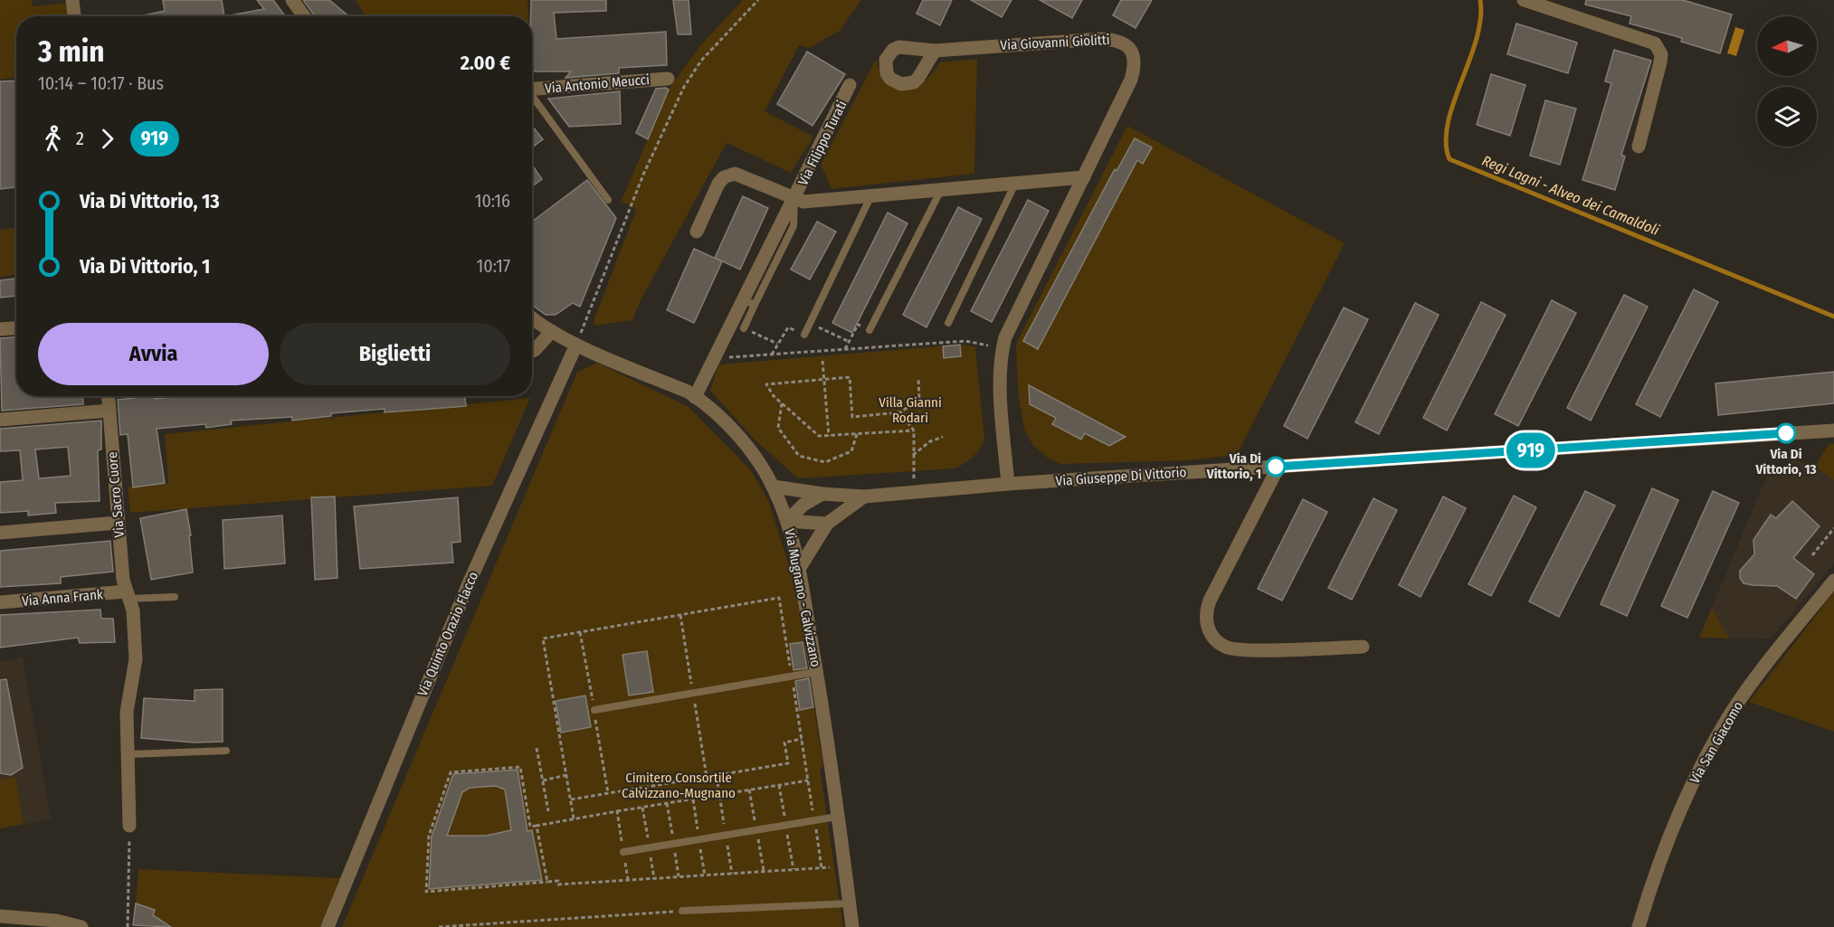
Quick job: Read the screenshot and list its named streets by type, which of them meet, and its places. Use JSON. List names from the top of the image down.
{
  "streets": {
    "street": [
      "Via Giovanni Giolitti",
      "Via Antonio Meucci",
      "Via Filippo Turati",
      "Via Giuseppe Di Vittorio",
      "Via Sacro Cuore",
      "Via Anna Frank",
      "Via Mugnano - Calvizzano",
      "Via Quinto Orazio Flacco",
      "Via San Giacomo"
    ]
  },
  "crossings": [
    ["Via Giovanni Giolitti", "Via Giuseppe Di Vittorio"],
    ["Via Filippo Turati", "Via Mugnano - Calvizzano"],
    ["Via Giuseppe Di Vittorio", "Via Mugnano - Calvizzano"],
    ["Via Sacro Cuore", "Via Anna Frank"],
    ["Via Mugnano - Calvizzano", "Via Quinto Orazio Flacco"]
  ],
  "water": ["Regi Lagni - Alveo dei Camaldoli"],
  "parks": ["Villa Gianni Rodari", "Cimitero Consortile Calvizzano-Mugnano"],
  "places": ["Via Di Vittorio, 13", "Via Di Vittorio, 1"],
  "lines": ["bus line 919"],
  "north": "left",
  "page": {
    "on_map": "919",
    "heading": ["3 min", "10:14 – 10:17 · Bus", "2.00 €"],
    "legs": ["2", "919"],
    "list": [
      {
        "name": "Via Di Vittorio, 13",
        "value": "10:16"
      },
      {
        "name": "Via Di Vittorio, 1",
        "value": "10:17"
      }
    ],
    "buttons": ["Avvia", "Biglietti"]
  }
}
